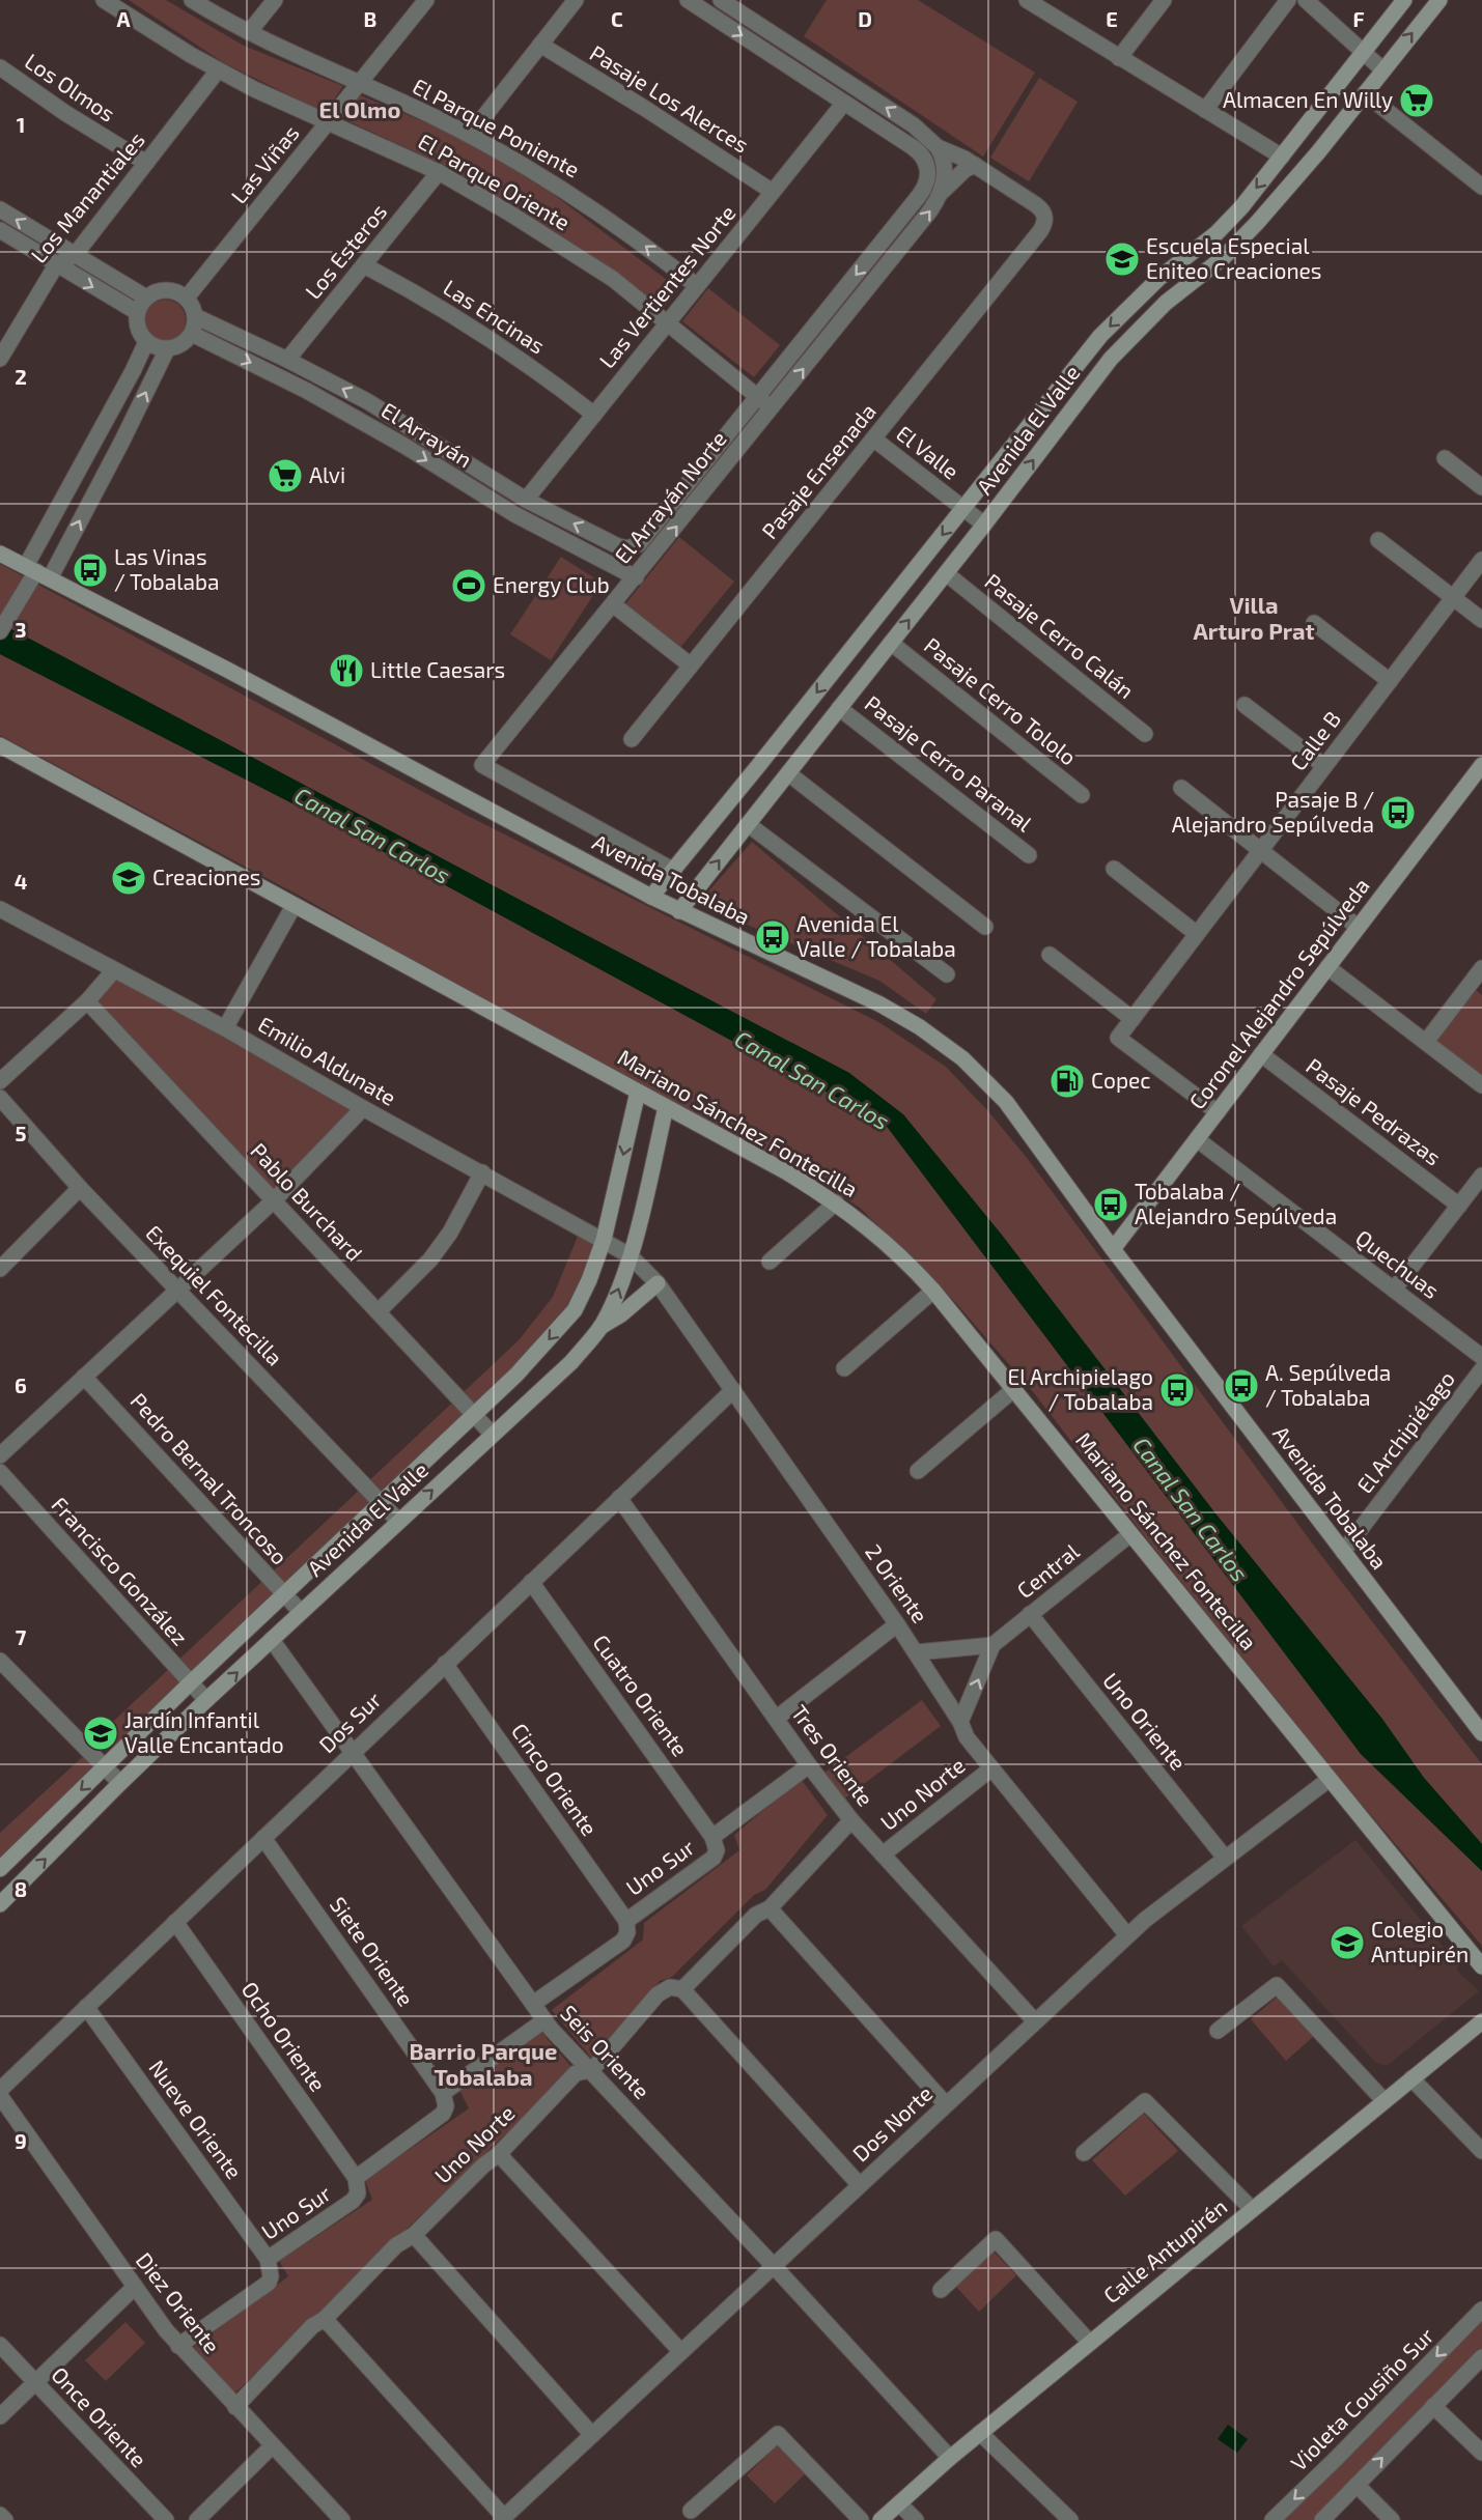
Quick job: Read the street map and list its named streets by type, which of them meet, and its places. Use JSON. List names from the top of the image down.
{
  "streets": {
    "street": [
      "Los Olmos",
      "Pasaje Los Alerces",
      "El Parque Poniente",
      "Las Viñas",
      "El Parque Oriente",
      "Los Manantiales",
      "Los Esteros",
      "Las Vertientes Norte",
      "Las Encinas",
      "Avenida El Valle",
      "El Arrayán",
      "El Valle",
      "Pasaje Ensenada",
      "El Arrayán Norte",
      "Pasaje Cerro Calán",
      "Pasaje Cerro Tololo",
      "Calle B",
      "Pasaje Cerro Paranal",
      "Avenida Tobalaba",
      "Coronel Alejandro Sepúlveda",
      "Emilio Aldunate",
      "Pasaje Pedrazas",
      "Mariano Sánchez Fontecilla",
      "Pablo Burchard",
      "Quechuas",
      "Exequiel Fontecilla",
      "El Archipiélago",
      "Pedro Bernal Troncoso",
      "Francisco González",
      "Central",
      "2 Oriente",
      "Cuatro Oriente",
      "Uno Oriente",
      "Dos Sur",
      "Tres Oriente",
      "Cinco Oriente",
      "Uno Norte",
      "Uno Sur",
      "Siete Oriente",
      "Ocho Oriente",
      "Seis Oriente",
      "Nueve Oriente",
      "Dos Norte",
      "Calle Antupirén",
      "Diez Oriente",
      "Violeta Cousiño Sur",
      "Once Oriente"
    ]
  },
  "crossings": [
    ["Los Olmos", "Los Manantiales"],
    ["Pasaje Los Alerces", "Las Vertientes Norte"],
    ["El Parque Poniente", "Las Viñas"],
    ["El Parque Poniente", "Las Vertientes Norte"],
    ["Las Viñas", "El Parque Oriente"],
    ["Las Viñas", "El Arrayán"],
    ["El Parque Oriente", "Los Manantiales"],
    ["El Parque Oriente", "Los Esteros"],
    ["El Parque Oriente", "Las Vertientes Norte"],
    ["El Parque Oriente", "El Arrayán Norte"],
    ["Los Esteros", "Las Encinas"],
    ["Los Esteros", "El Arrayán"],
    ["Las Vertientes Norte", "Las Encinas"],
    ["Las Vertientes Norte", "El Arrayán"],
    ["Avenida El Valle", "El Valle"],
    ["Avenida El Valle", "Pasaje Cerro Calán"],
    ["Avenida El Valle", "Pasaje Cerro Tololo"],
    ["Avenida El Valle", "Pasaje Cerro Paranal"],
    ["Avenida El Valle", "Avenida Tobalaba"],
    ["Avenida El Valle", "Emilio Aldunate"],
    ["Avenida El Valle", "Mariano Sánchez Fontecilla"],
    ["Avenida El Valle", "Pablo Burchard"],
    ["Avenida El Valle", "Exequiel Fontecilla"],
    ["Avenida El Valle", "Pedro Bernal Troncoso"],
    ["Avenida El Valle", "Francisco González"],
    ["Avenida El Valle", "2 Oriente"],
    ["Avenida El Valle", "Seis Oriente"],
    ["El Arrayán", "El Arrayán Norte"],
    ["El Valle", "Pasaje Ensenada"],
    ["Pasaje Ensenada", "El Arrayán Norte"],
    ["El Arrayán Norte", "Avenida Tobalaba"],
    ["Calle B", "Coronel Alejandro Sepúlveda"],
    ["Avenida Tobalaba", "Coronel Alejandro Sepúlveda"],
    ["Avenida Tobalaba", "El Archipiélago"],
    ["Coronel Alejandro Sepúlveda", "Pasaje Pedrazas"],
    ["Coronel Alejandro Sepúlveda", "Quechuas"],
    ["Emilio Aldunate", "2 Oriente"],
    ["Mariano Sánchez Fontecilla", "Central"],
    ["Mariano Sánchez Fontecilla", "Dos Norte"],
    ["Central", "2 Oriente"],
    ["Central", "Uno Oriente"],
    ["2 Oriente", "Dos Sur"],
    ["2 Oriente", "Uno Norte"],
    ["2 Oriente", "Dos Norte"],
    ["Cuatro Oriente", "Dos Sur"],
    ["Cuatro Oriente", "Uno Sur"],
    ["Uno Oriente", "Dos Norte"],
    ["Dos Sur", "Tres Oriente"],
    ["Dos Sur", "Cinco Oriente"],
    ["Dos Sur", "Siete Oriente"],
    ["Dos Sur", "Ocho Oriente"],
    ["Dos Sur", "Seis Oriente"],
    ["Dos Sur", "Nueve Oriente"],
    ["Tres Oriente", "Uno Norte"],
    ["Tres Oriente", "Uno Sur"],
    ["Tres Oriente", "Dos Norte"],
    ["Cinco Oriente", "Uno Sur"],
    ["Uno Norte", "Seis Oriente"],
    ["Uno Norte", "Diez Oriente"],
    ["Uno Sur", "Siete Oriente"],
    ["Uno Sur", "Ocho Oriente"],
    ["Uno Sur", "Seis Oriente"],
    ["Uno Sur", "Nueve Oriente"],
    ["Uno Sur", "Diez Oriente"],
    ["Seis Oriente", "Dos Norte"],
    ["Seis Oriente", "Calle Antupirén"]
  ],
  "one_way": ["El Parque Poniente"],
  "districts": ["El Olmo", "Villa Arturo Prat", "Barrio Parque Tobalaba"],
  "water": ["Canal San Carlos"],
  "places": {
    "supermarket": ["Almacen En Willy", "Alvi"],
    "school or university": [
      "Escuela Especial Eniteo Creaciones",
      "Creaciones",
      "Jardín Infantil Valle Encantado",
      "Colegio Antupirén"
    ],
    "bus stop": [
      "Las Vinas / Tobalaba",
      "Pasaje B / Alejandro Sepúlveda",
      "Avenida El Valle / Tobalaba",
      "Tobalaba / Alejandro Sepúlveda",
      "A. Sepúlveda / Tobalaba",
      "El Archipielago / Tobalaba"
    ],
    "sports": ["Energy Club"],
    "restaurant": ["Little Caesars"],
    "fuel station": ["Copec"]
  },
  "grid": {
    "columns": [
      "A",
      "B",
      "C",
      "D",
      "E",
      "F"
    ],
    "rows": [
      "1",
      "2",
      "3",
      "4",
      "5",
      "6",
      "7",
      "8",
      "9"
    ]
  }
}
